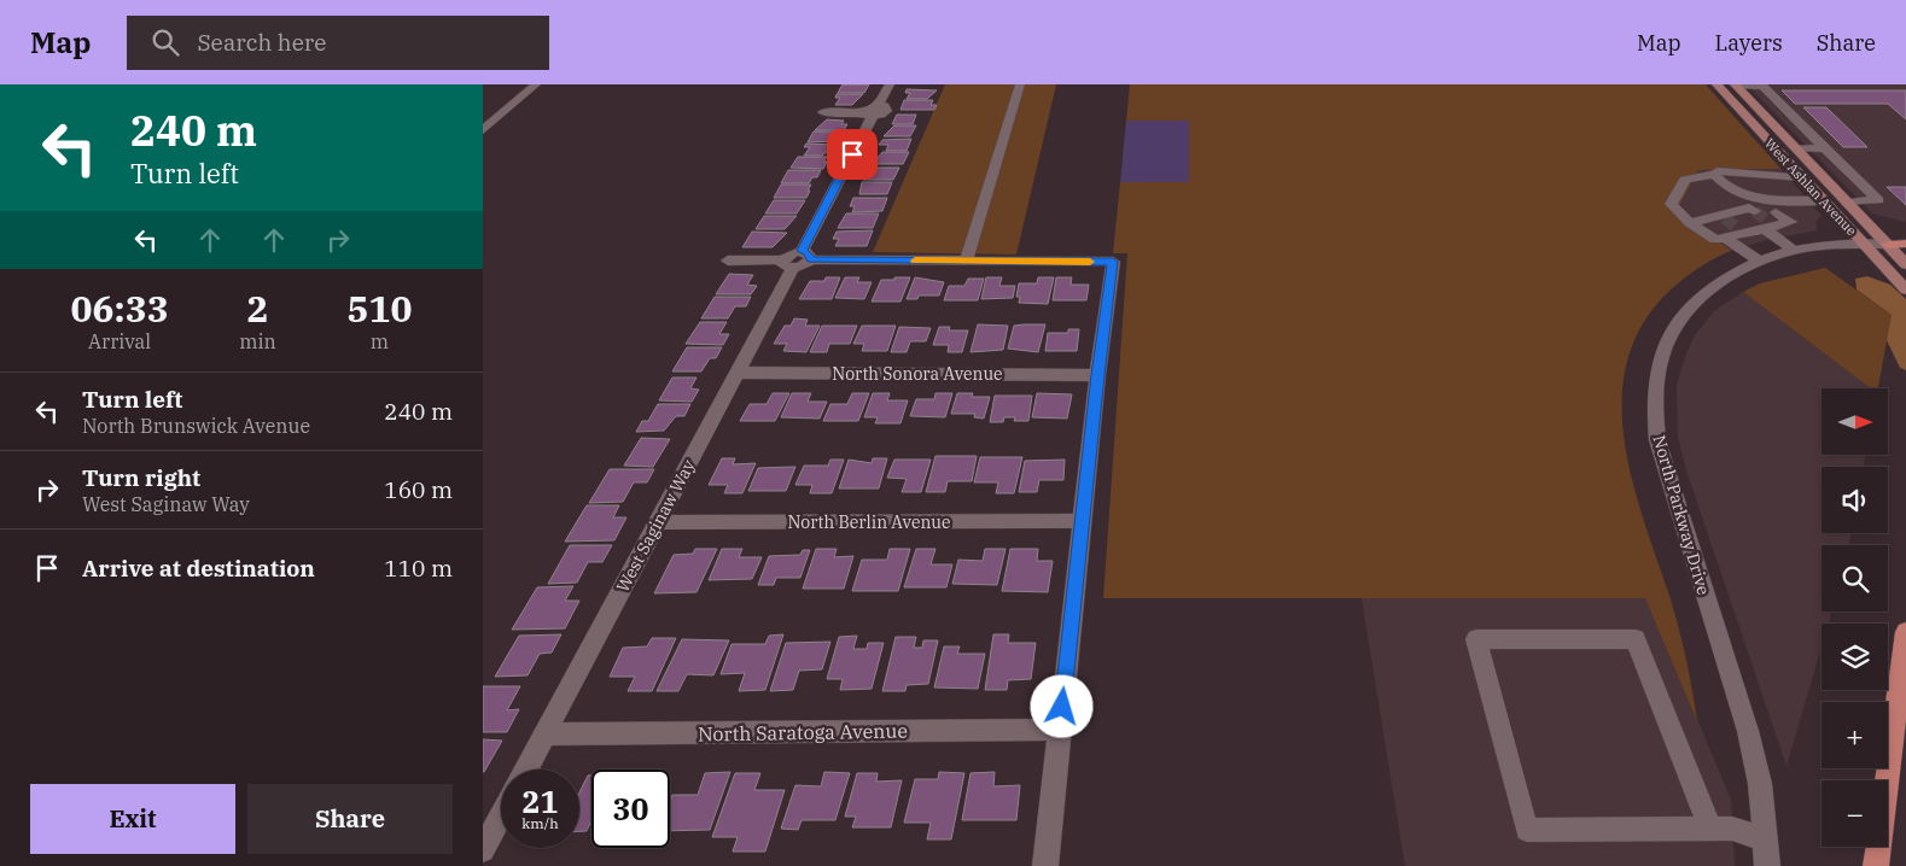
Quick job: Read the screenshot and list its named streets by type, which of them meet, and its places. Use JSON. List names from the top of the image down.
{
  "streets": {
    "main road": ["West Ashlan Avenue"],
    "street": [
      "North Sonora Avenue",
      "North Parkway Drive",
      "North Berlin Avenue",
      "West Saginaw Way",
      "North Saratoga Avenue"
    ]
  },
  "crossings": [
    ["West Ashlan Avenue", "North Parkway Drive"],
    ["North Sonora Avenue", "West Saginaw Way"],
    ["North Berlin Avenue", "West Saginaw Way"],
    ["West Saginaw Way", "North Saratoga Avenue"]
  ],
  "north": "right",
  "page": {
    "header": "Map",
    "search": "Search here",
    "nav": ["Map", "Layers", "Share"],
    "turn": ["240 m", "Turn left"],
    "eta": [
      "06:33",
      "Arrival",
      "2",
      "min",
      "510",
      "m"
    ],
    "list": [
      {
        "name": "Turn left",
        "note": "North Brunswick Avenue",
        "value": "240 m"
      },
      {
        "name": "Turn right",
        "note": "West Saginaw Way",
        "value": "160 m"
      },
      {
        "name": "Arrive at destination",
        "value": "110 m"
      }
    ],
    "map_buttons": ["+", "−"],
    "speed": "21 km/h",
    "limit": "30",
    "buttons": ["Exit", "Share"]
  }
}
